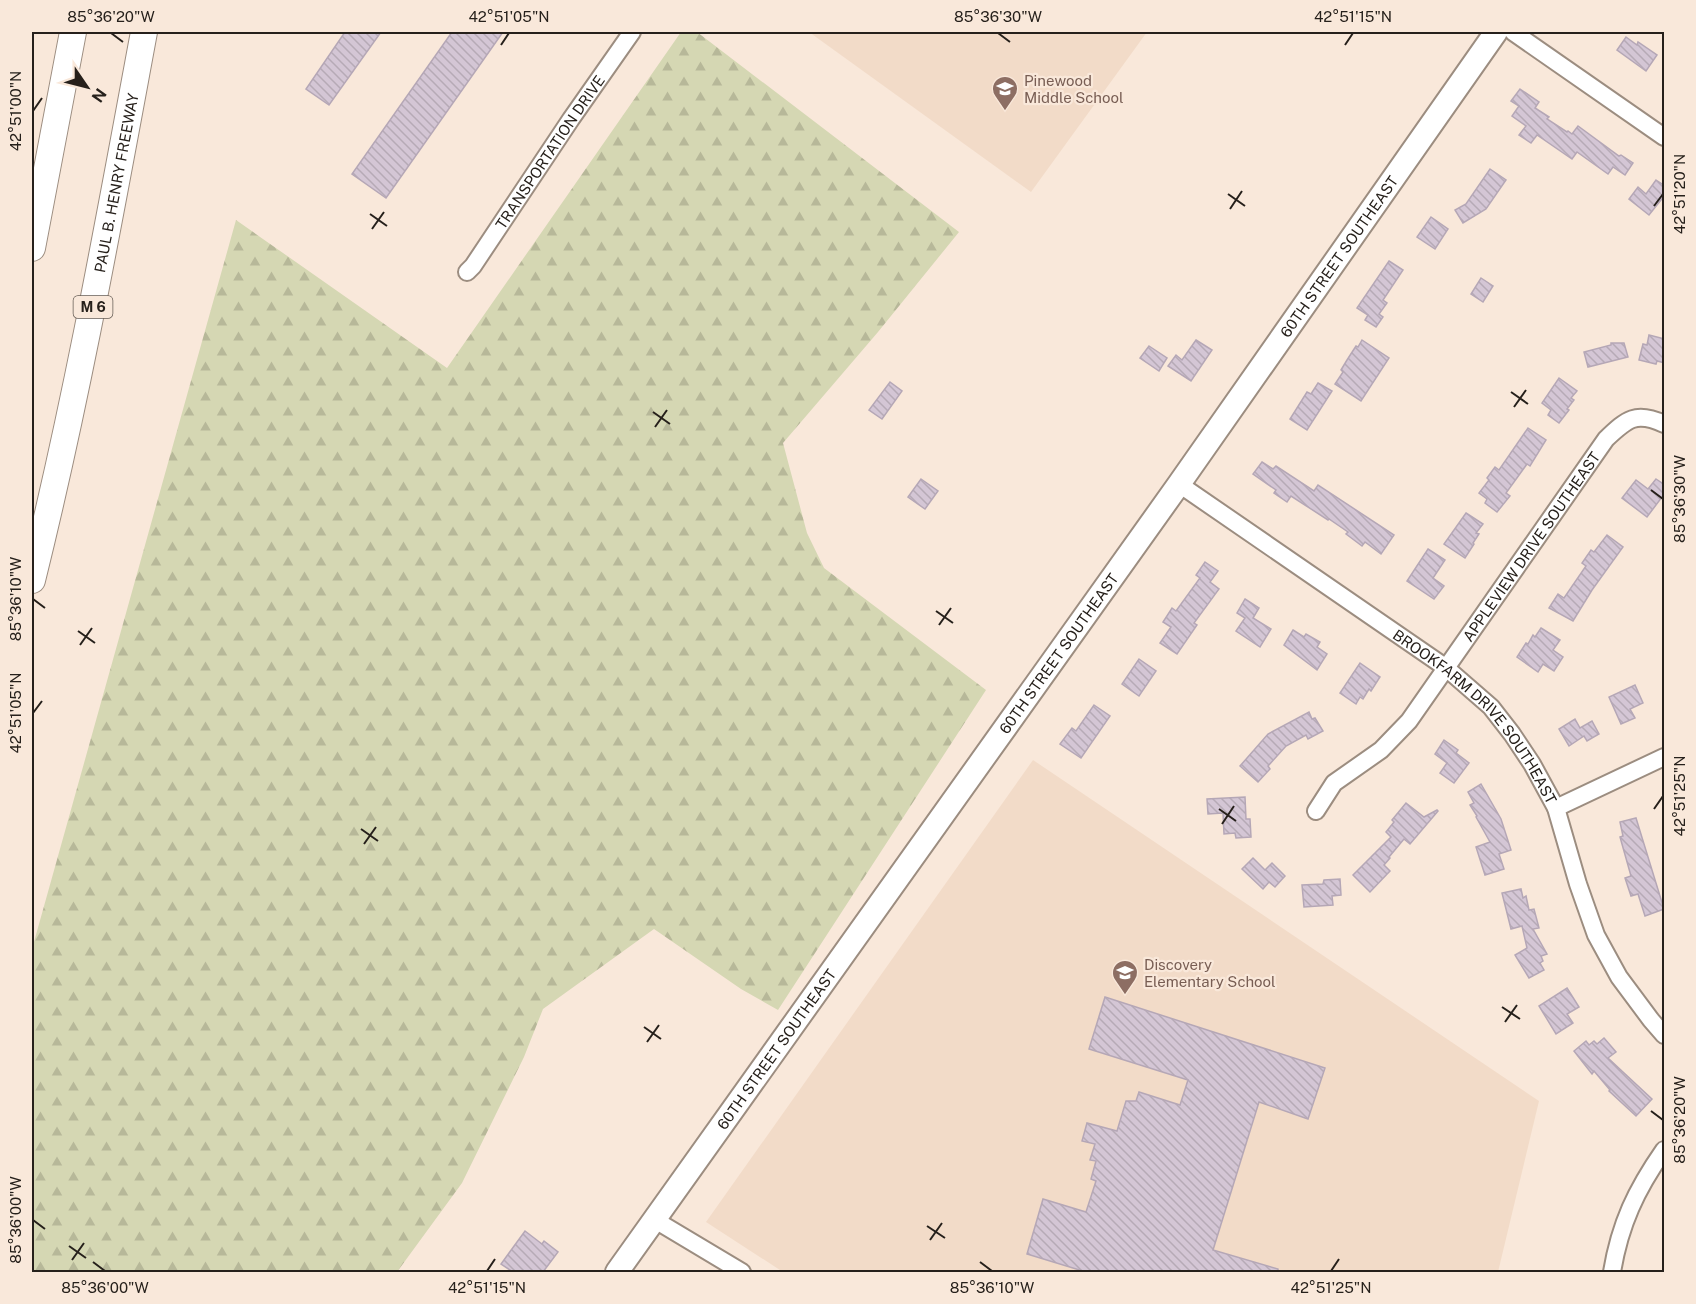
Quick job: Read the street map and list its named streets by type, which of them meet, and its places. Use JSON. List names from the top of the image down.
{
  "streets": {
    "highway": ["PAUL B. HENRY FREEWAY", "M 6"],
    "main road": ["60TH STREET SOUTHEAST"],
    "street": ["TRANSPORTATION DRIVE", "APPLEVIEW DRIVE SOUTHEAST", "BROOKFARM DRIVE SOUTHEAST"]
  },
  "crossings": [
    ["60TH STREET SOUTHEAST", "BROOKFARM DRIVE SOUTHEAST"],
    ["APPLEVIEW DRIVE SOUTHEAST", "BROOKFARM DRIVE SOUTHEAST"]
  ],
  "places": {
    "school or university": ["Pinewood Middle School", "Discovery Elementary School"]
  },
  "north": "bottom right",
  "coordinates": [
    "85°36'20\"W",
    "42°51'05\"N",
    "85°36'30\"W",
    "42°51'15\"N",
    "42°51'00\"N",
    "42°51'20\"N",
    "85°36'10\"W",
    "42°51'25\"N",
    "85°36'00\"W"
  ]
}
